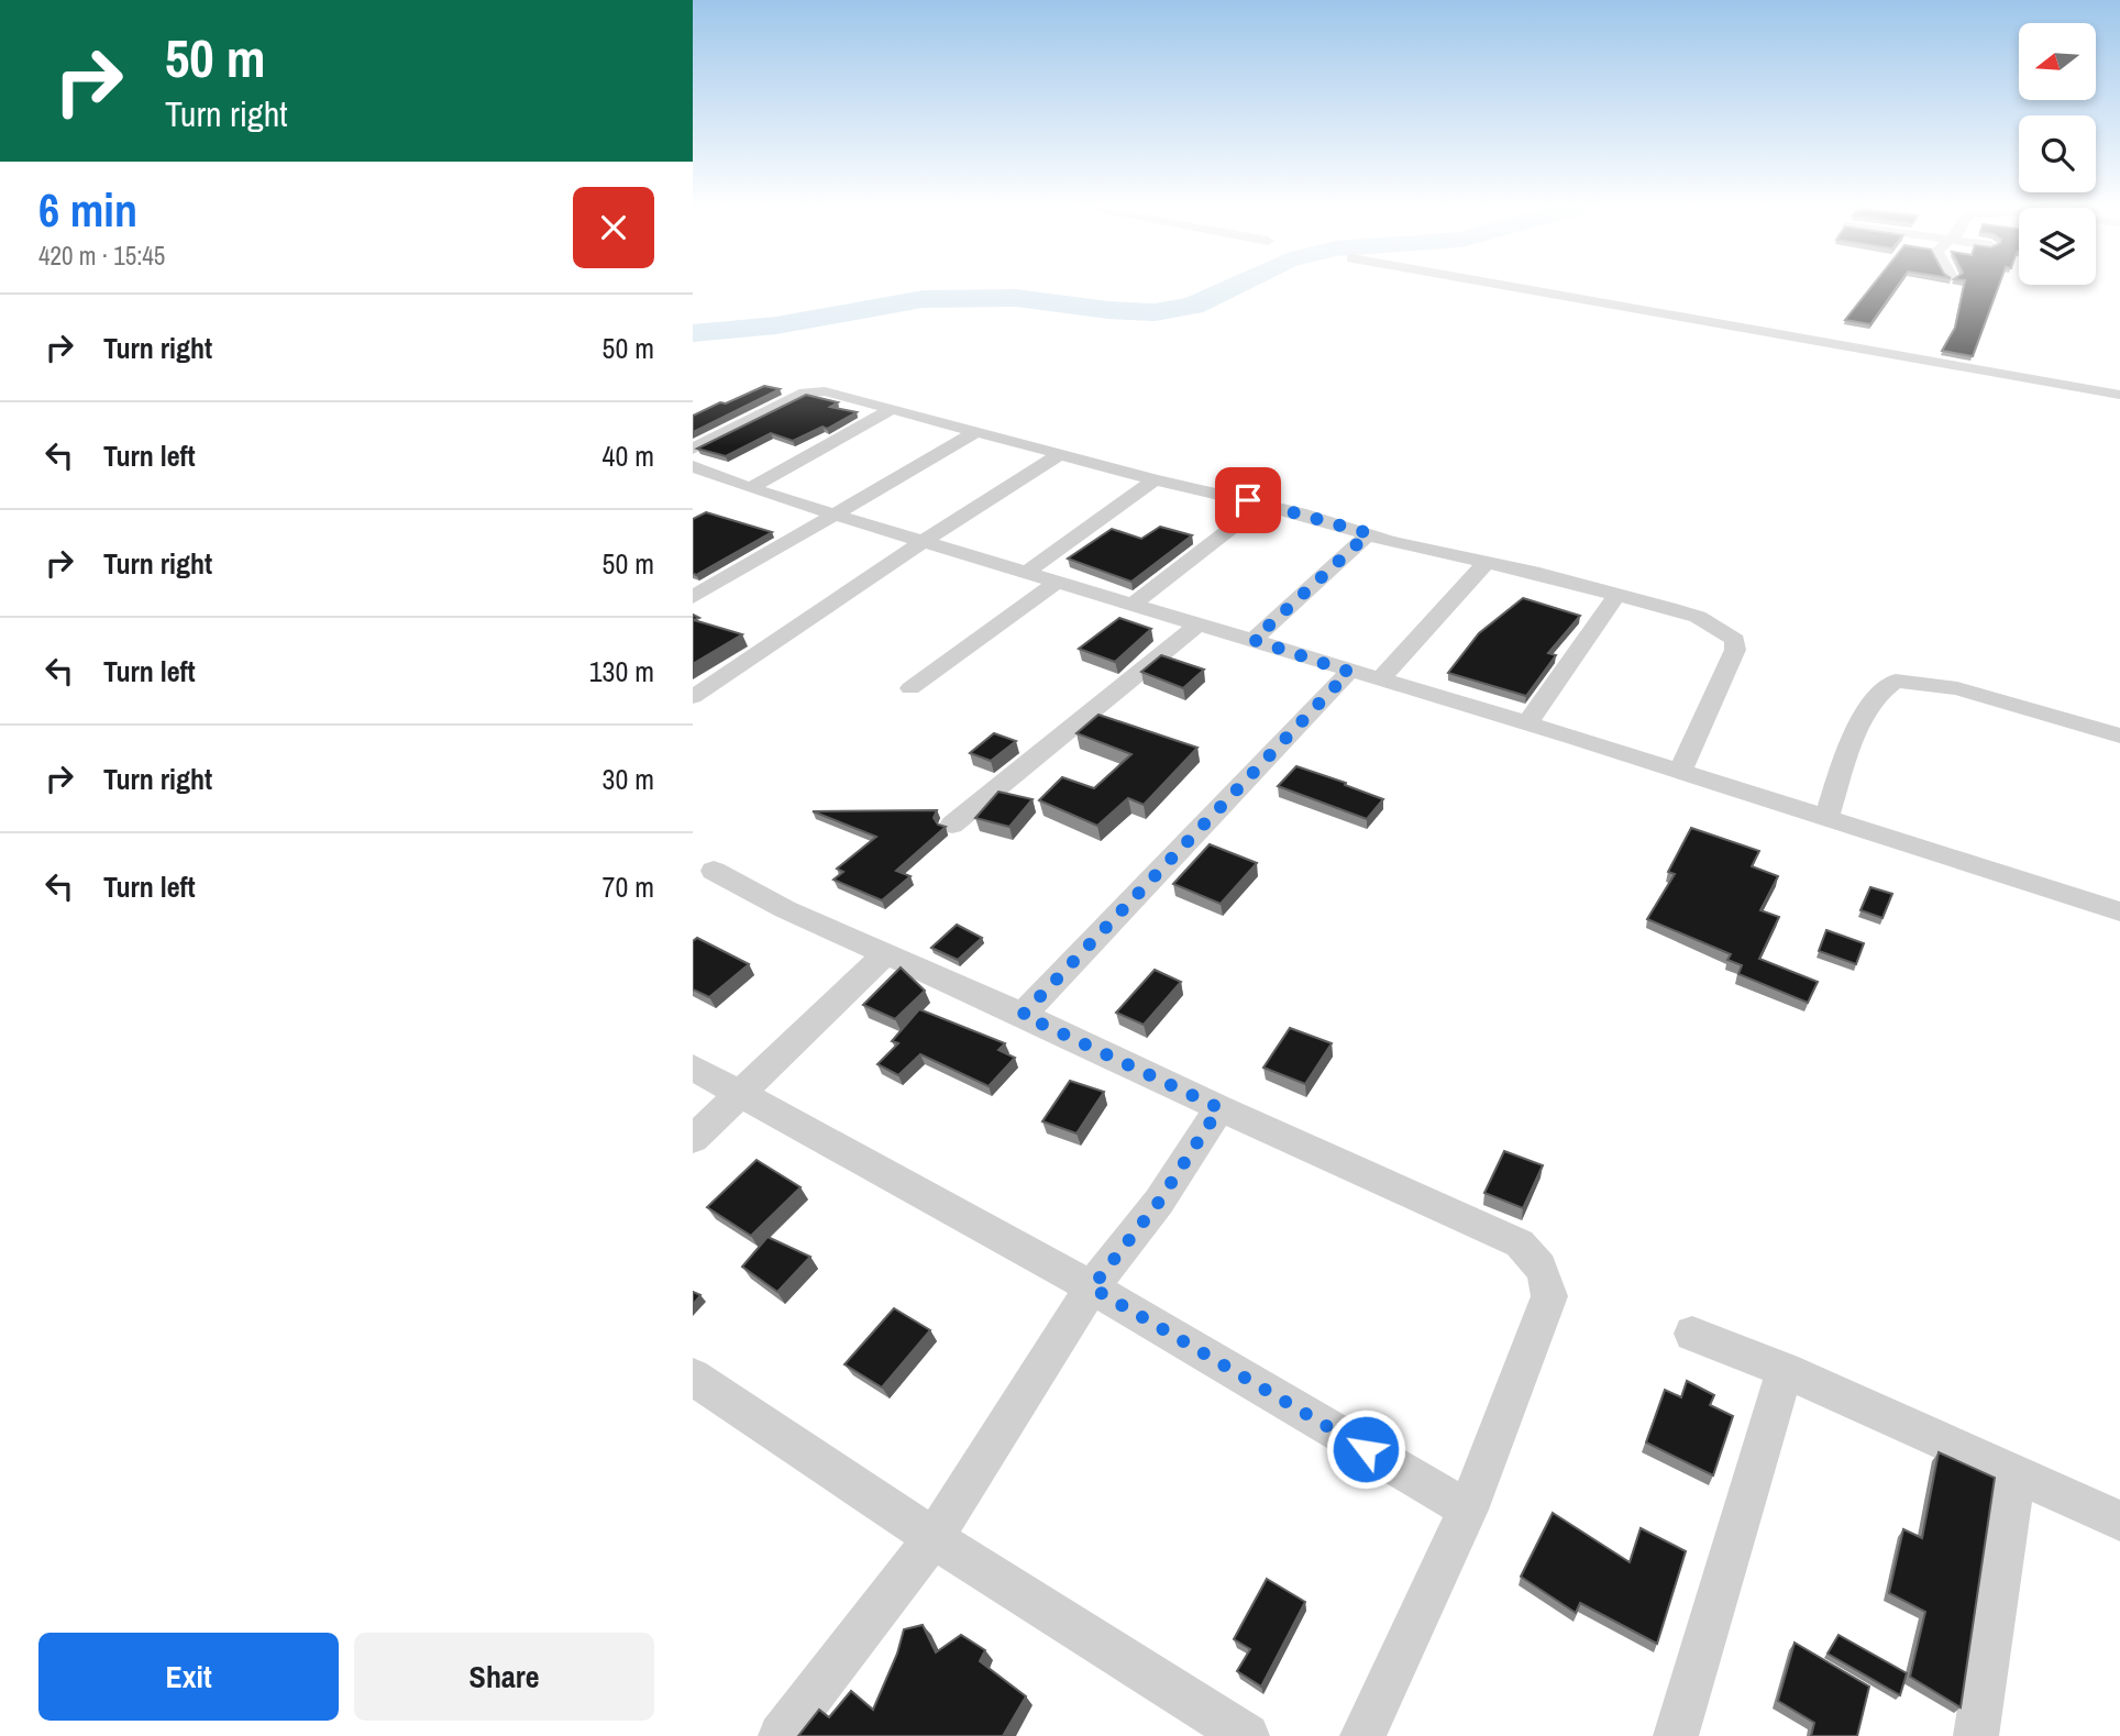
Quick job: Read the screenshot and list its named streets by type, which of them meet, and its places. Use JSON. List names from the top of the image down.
{
  "north": "left",
  "page": {
    "turn": ["50 m", "Turn right"],
    "heading": ["6 min", "420 m · 15:45"],
    "list": [
      {
        "name": "Turn right",
        "value": "50 m"
      },
      {
        "name": "Turn left",
        "value": "40 m"
      },
      {
        "name": "Turn right",
        "value": "50 m"
      },
      {
        "name": "Turn left",
        "value": "130 m"
      },
      {
        "name": "Turn right",
        "value": "30 m"
      },
      {
        "name": "Turn left",
        "value": "70 m"
      }
    ],
    "buttons": ["Exit", "Share"]
  }
}
